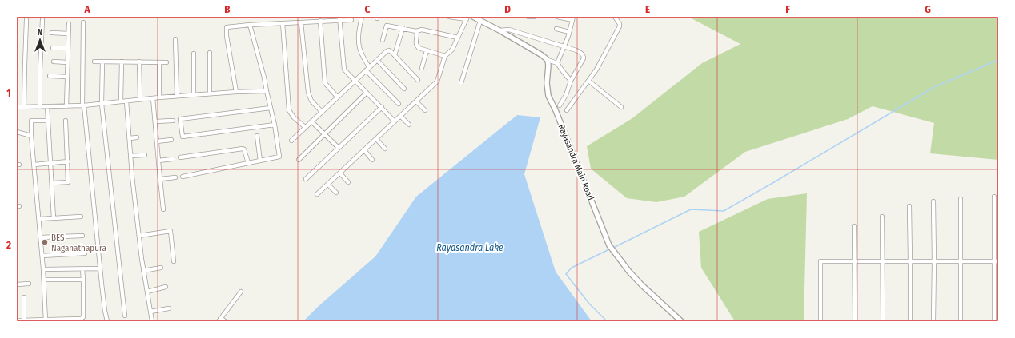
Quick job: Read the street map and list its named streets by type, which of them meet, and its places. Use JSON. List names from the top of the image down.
{
  "streets": {
    "street": ["Rayasandra Main Road"]
  },
  "water": ["Rayasandra Lake"],
  "places": ["BES Naganathapura"],
  "north": "top",
  "grid": {
    "columns": [
      "A",
      "B",
      "C",
      "D",
      "E",
      "F",
      "G"
    ],
    "rows": ["1", "2"]
  }
}
